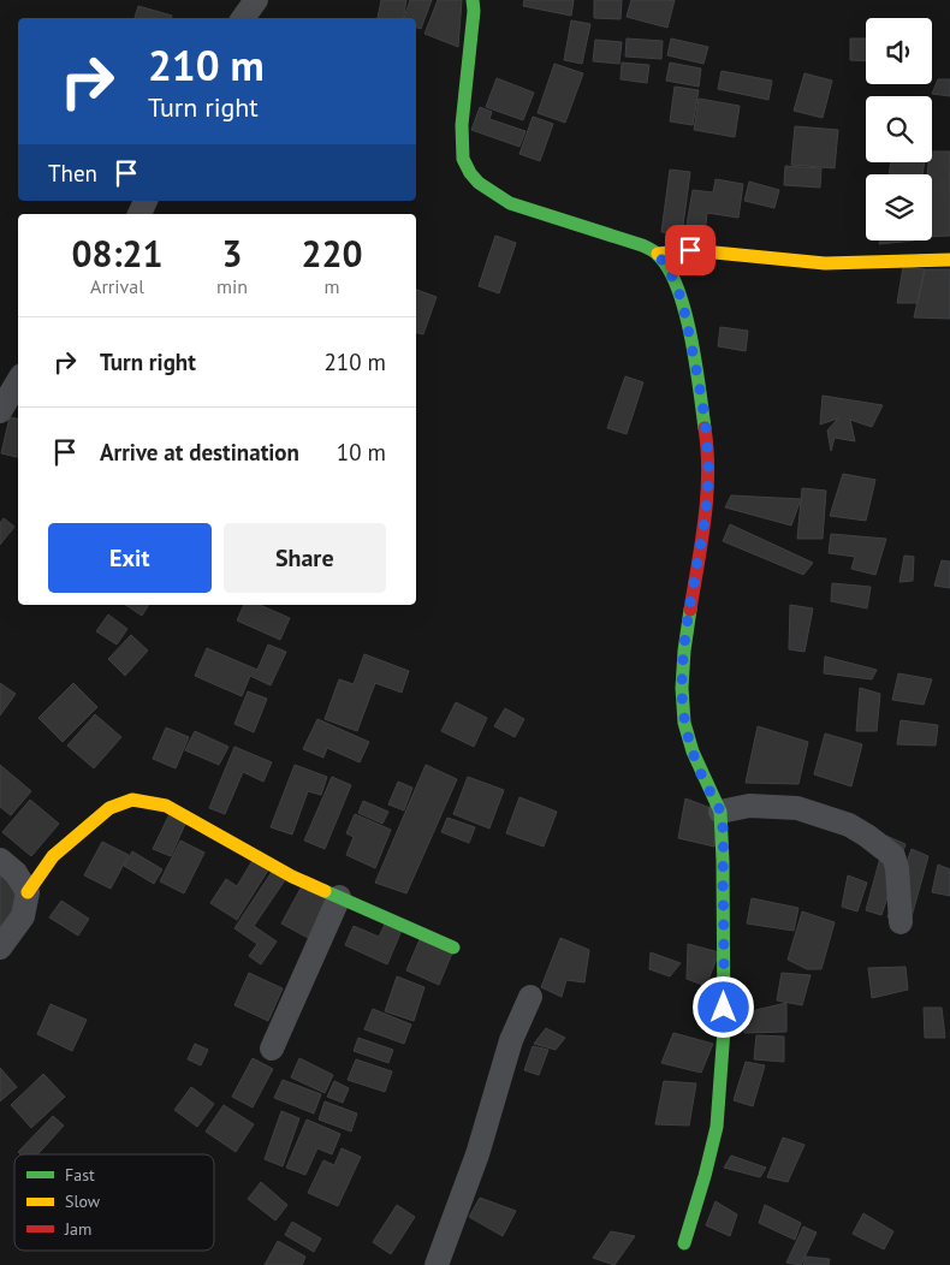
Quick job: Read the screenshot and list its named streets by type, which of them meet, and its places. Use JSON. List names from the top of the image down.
{
  "legend": ["Fast", "Slow", "Jam"],
  "page": {
    "turn": ["210 m", "Turn right"],
    "then": "Then",
    "eta": [
      "08:21",
      "Arrival",
      "3",
      "min",
      "220",
      "m"
    ],
    "list": [
      {
        "name": "Turn right",
        "value": "210 m"
      },
      {
        "name": "Arrive at destination",
        "value": "10 m"
      }
    ],
    "buttons": ["Exit", "Share"]
  }
}
